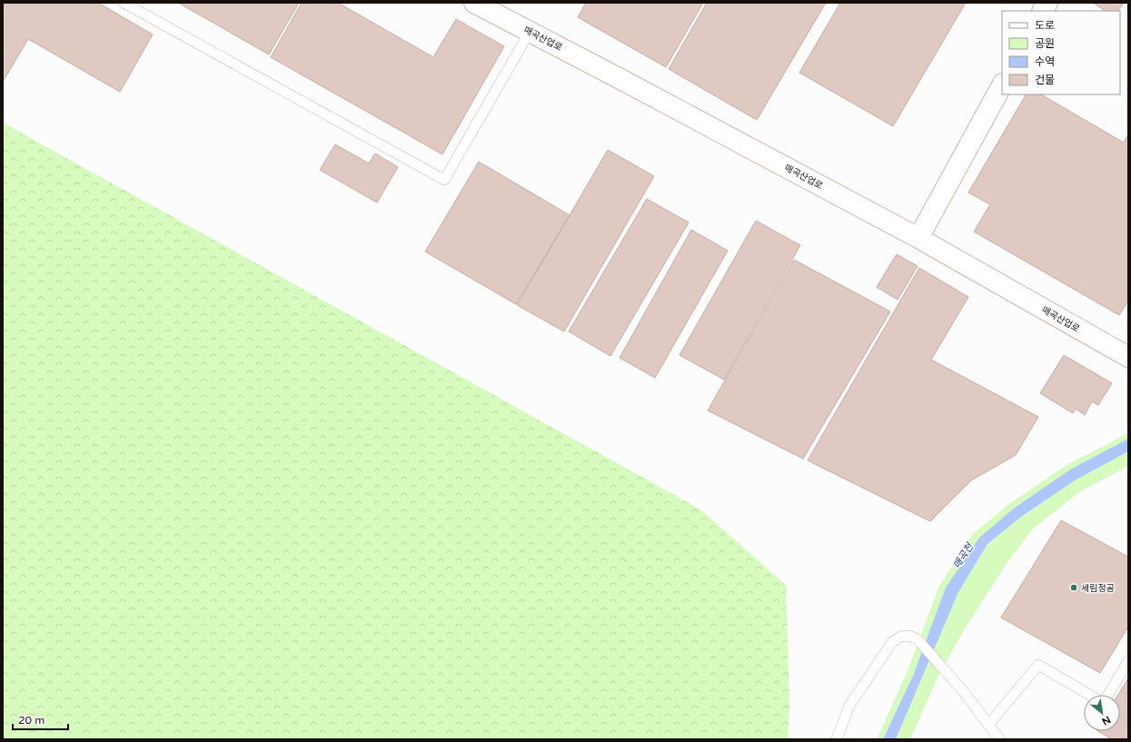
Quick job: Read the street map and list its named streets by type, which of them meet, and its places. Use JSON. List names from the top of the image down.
{
  "streets": {
    "street": ["매곡산업로"]
  },
  "water": ["매곡천"],
  "places": ["세림정공"],
  "legend": [
    "도로",
    "공원",
    "수역",
    "건물"
  ],
  "scale_bar": "20 m",
  "north": "bottom right"
}
